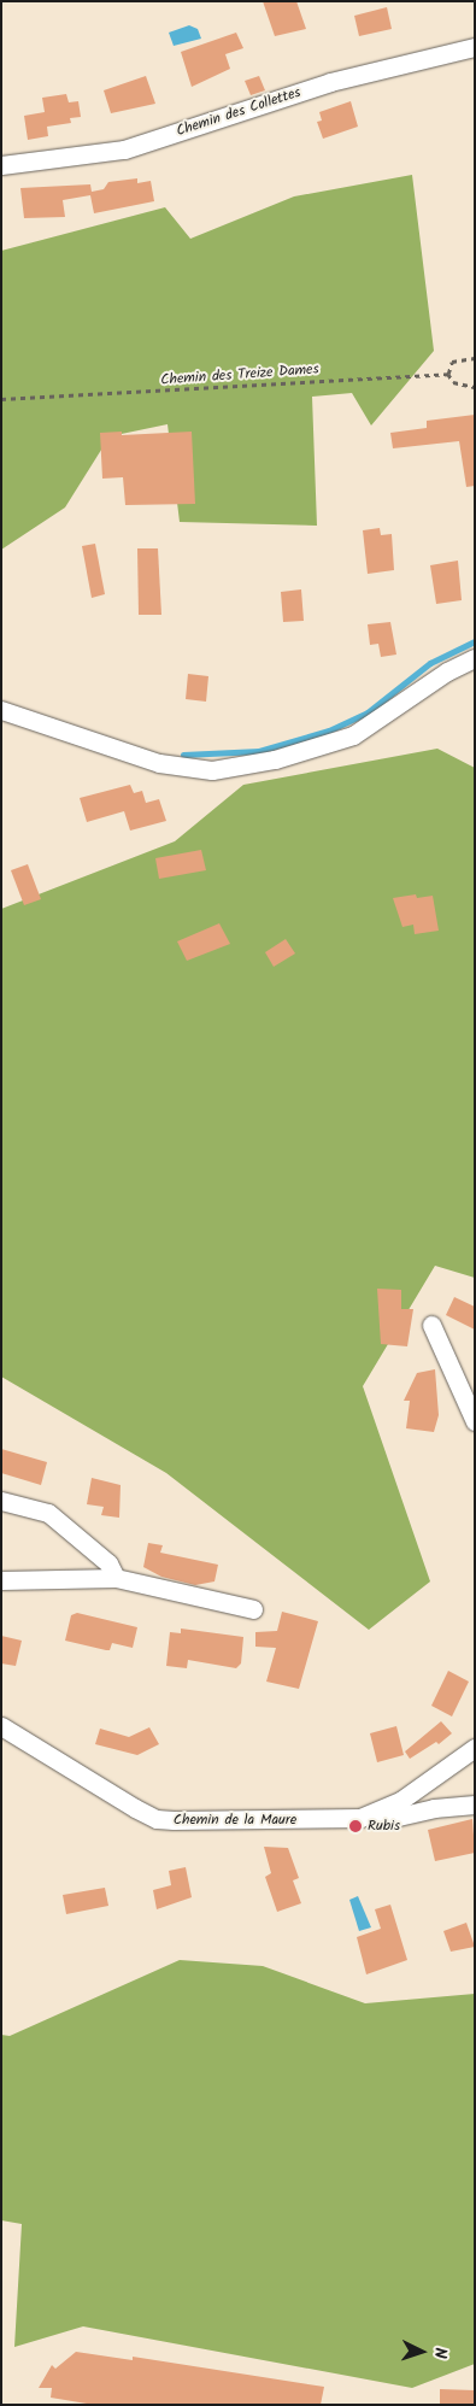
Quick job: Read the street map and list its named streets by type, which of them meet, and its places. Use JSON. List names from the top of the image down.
{
  "streets": {
    "street": ["Chemin des Collettes", "Chemin de la Maure"],
    "path": ["Chemin des Treize Dames"]
  },
  "places": ["Rubis"],
  "north": "right"
}
